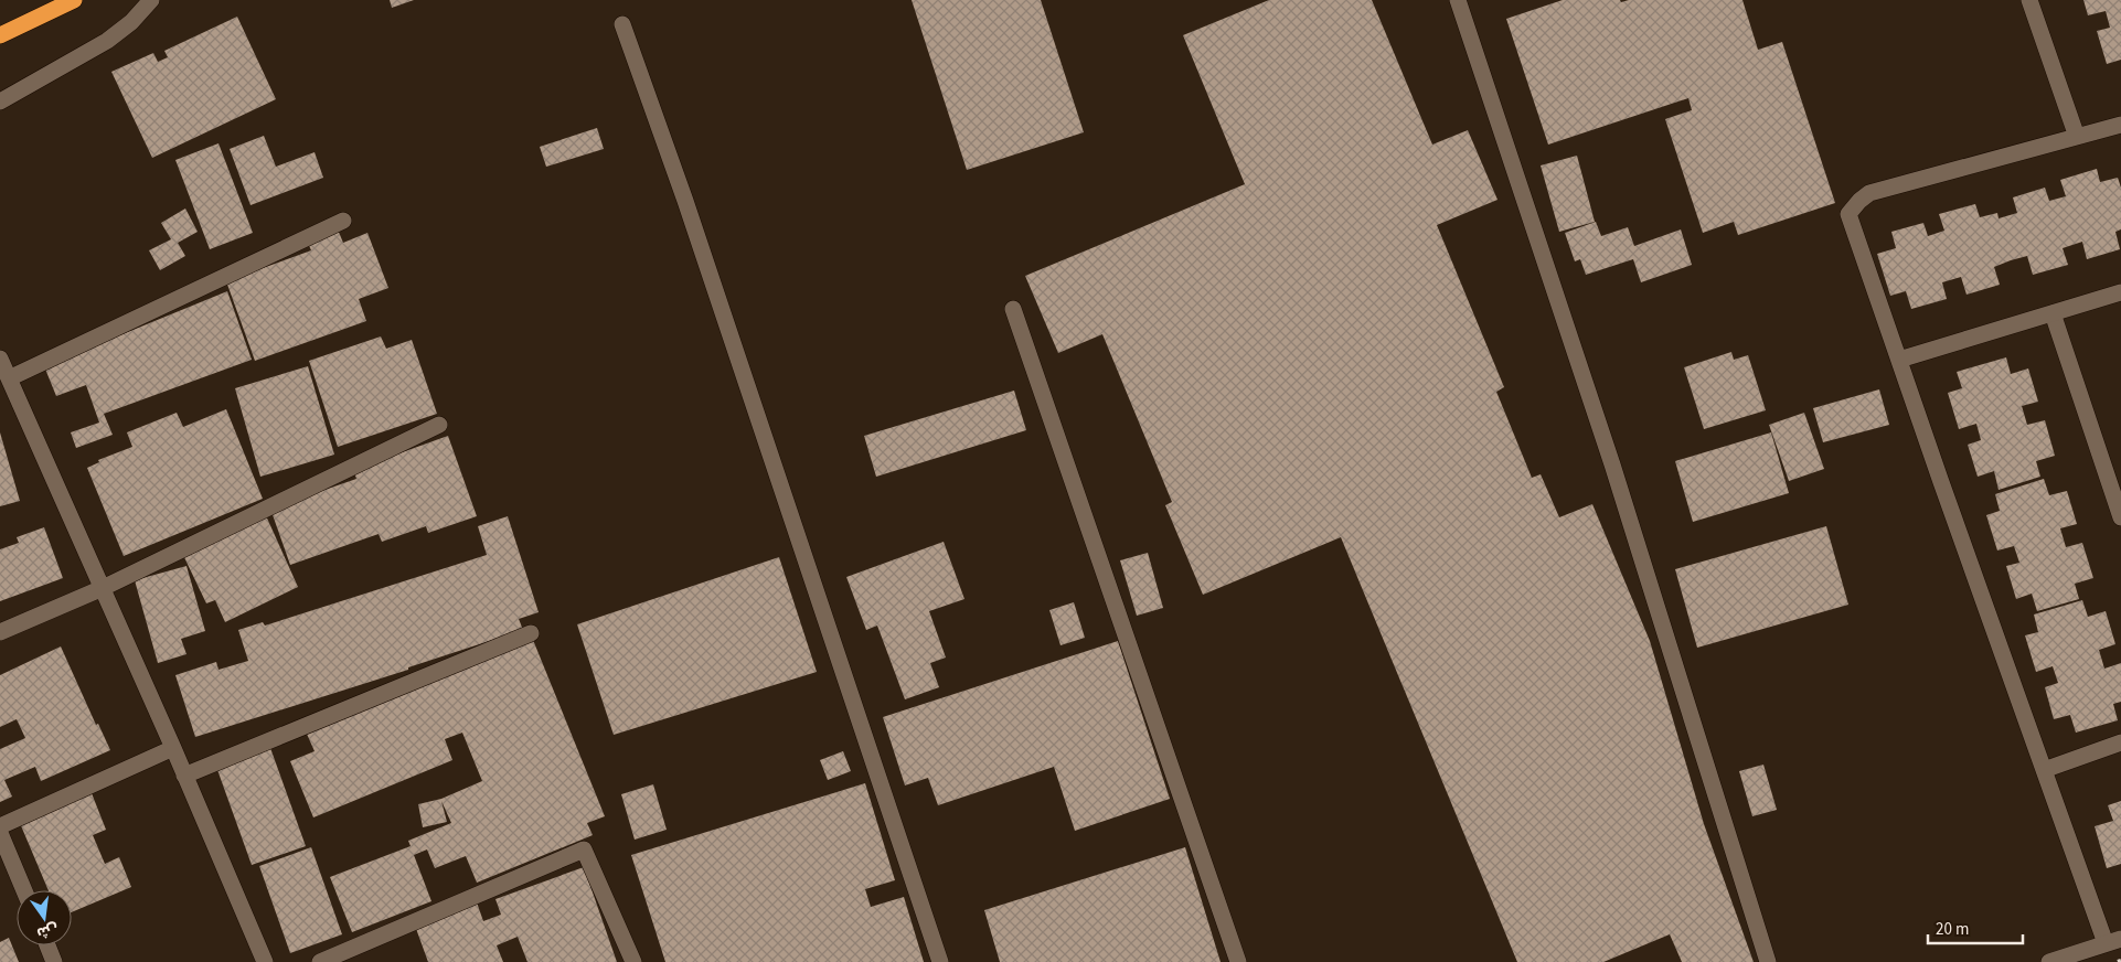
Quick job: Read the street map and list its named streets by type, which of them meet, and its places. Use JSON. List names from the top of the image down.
{
  "scale_bar": "20 m",
  "north": "bottom"
}
